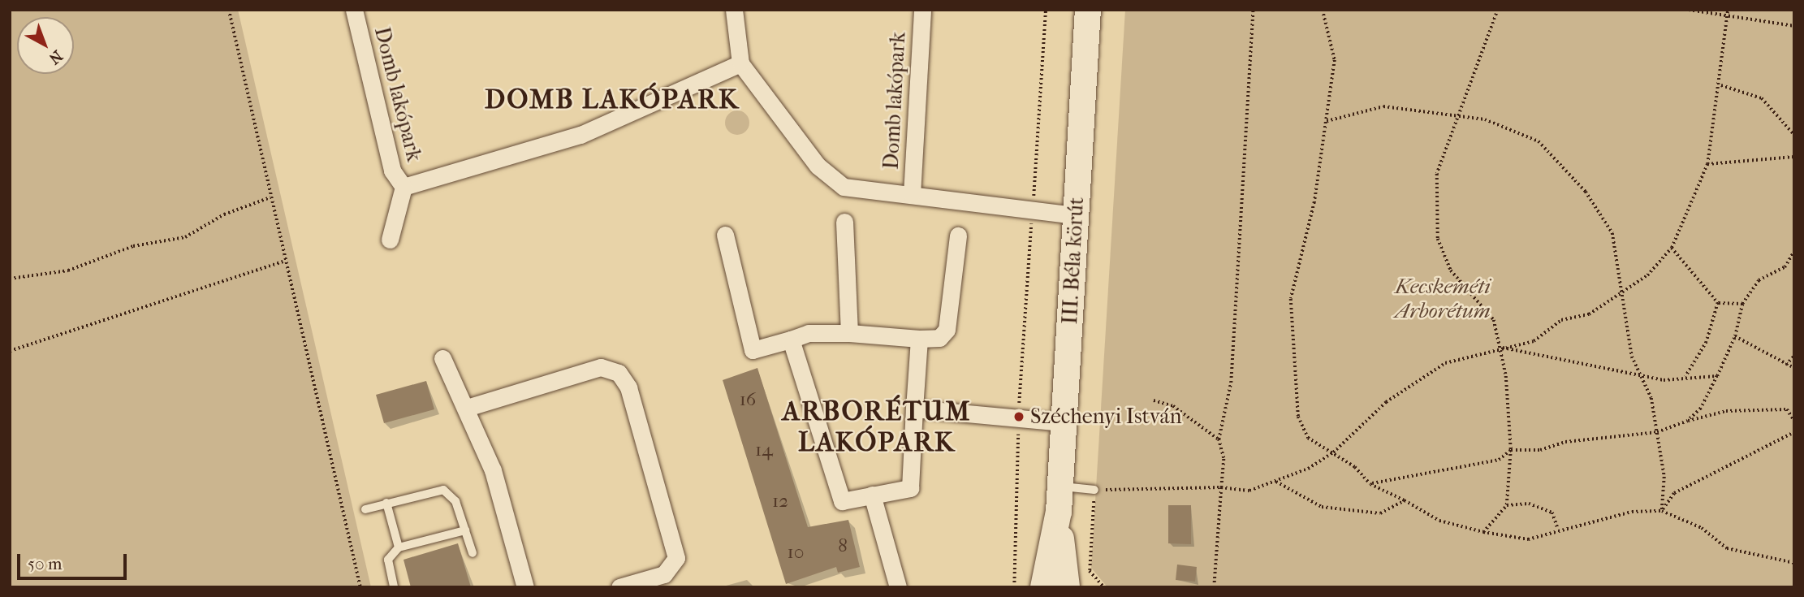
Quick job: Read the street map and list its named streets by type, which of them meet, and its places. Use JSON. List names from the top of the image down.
{
  "streets": {
    "street": ["Domb lakópark", "III. Béla körút"]
  },
  "crossings": [
    ["Domb lakópark", "III. Béla körút"]
  ],
  "districts": ["DOMB LAKÓPARK", "ARBORÉTUM LAKÓPARK"],
  "parks": ["Kecskeméti Arborétum"],
  "places": ["Széchenyi István"],
  "house_numbers": [
    "16",
    "14",
    "12",
    "8",
    "10"
  ],
  "scale_bar": "50 m",
  "north": "bottom right"
}
